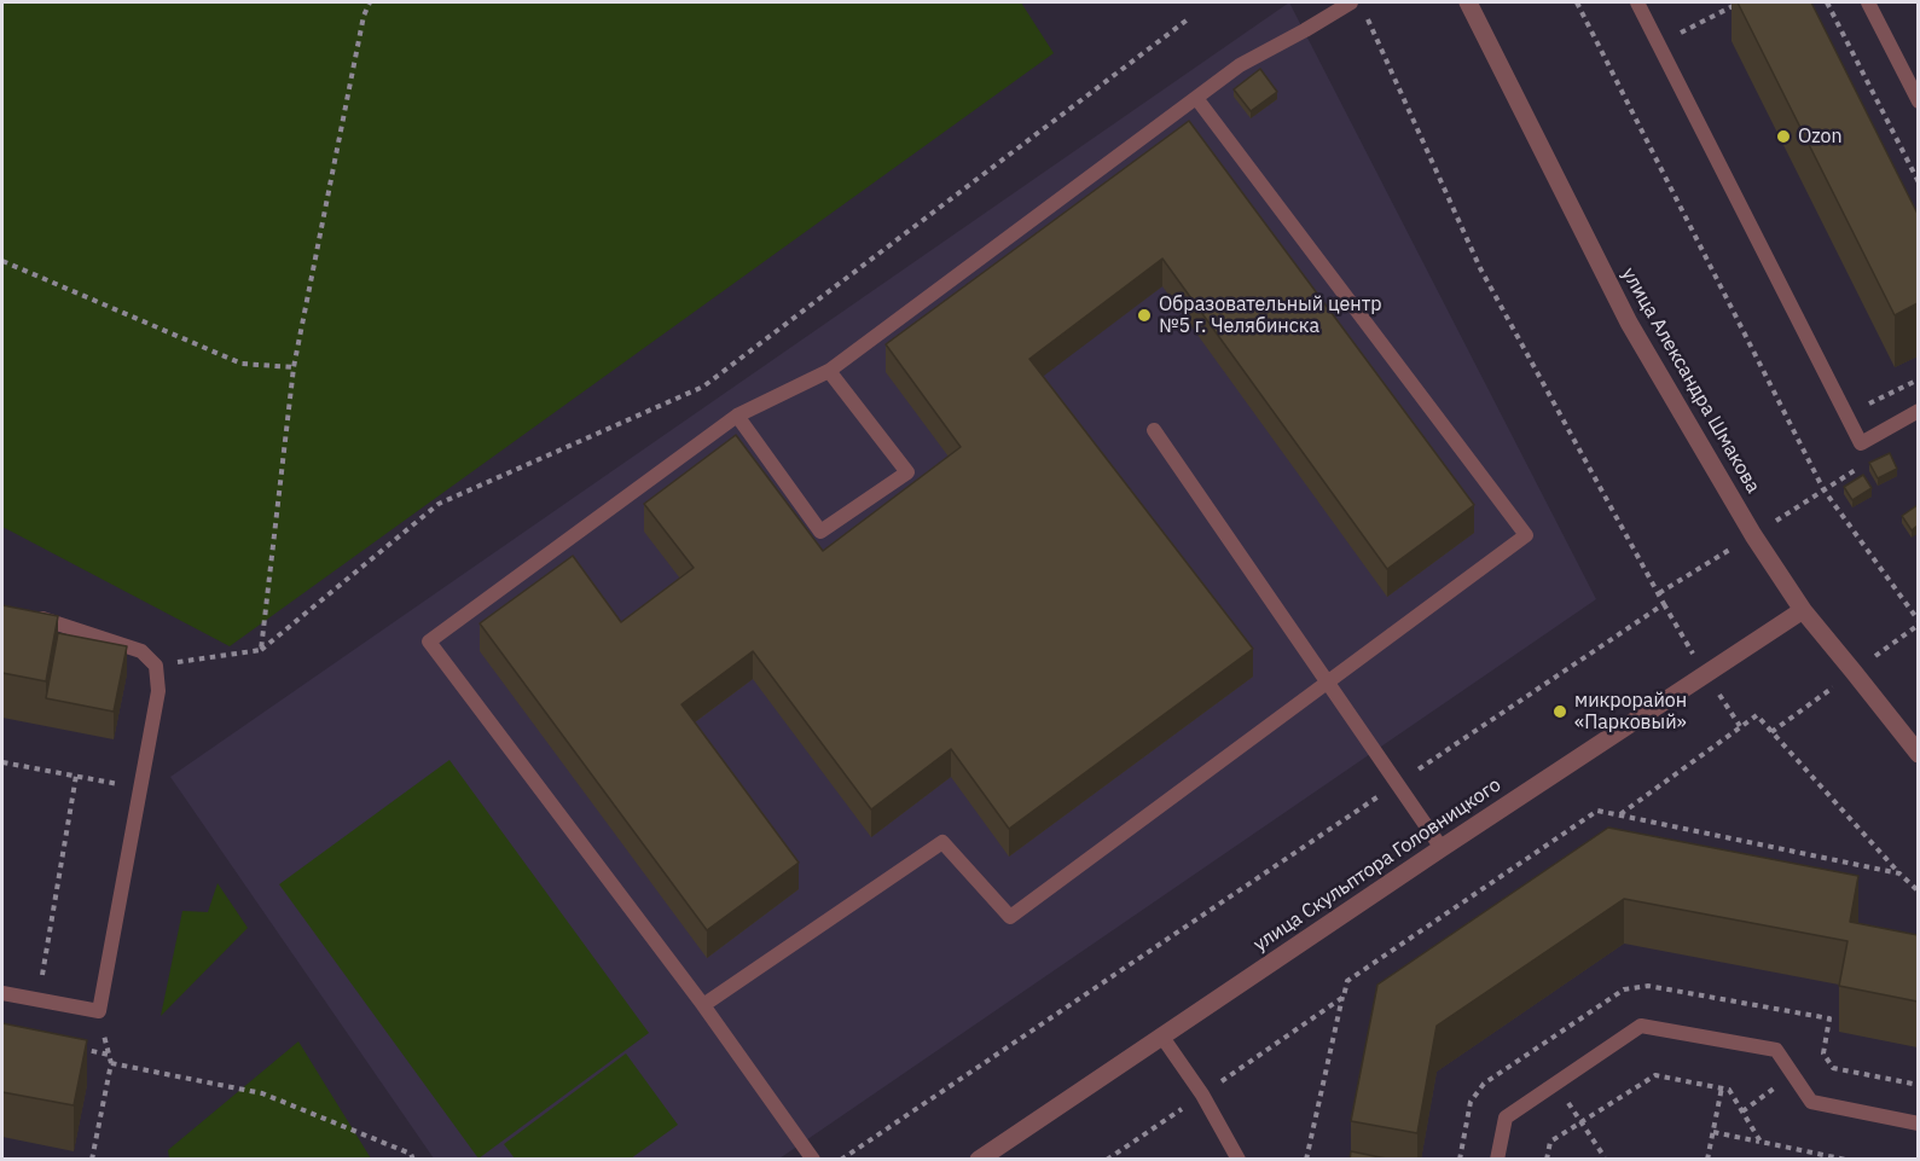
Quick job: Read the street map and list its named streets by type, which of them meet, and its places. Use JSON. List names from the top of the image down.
{
  "streets": {
    "street": ["улица Александра Шмакова", "улица Скульптора Головницкого"]
  },
  "crossings": [
    ["улица Александра Шмакова", "улица Скульптора Головницкого"]
  ],
  "places": ["Ozon", "Образовательный центр №5 г. Челябинска", "микрорайон «Парковый»"]
}
